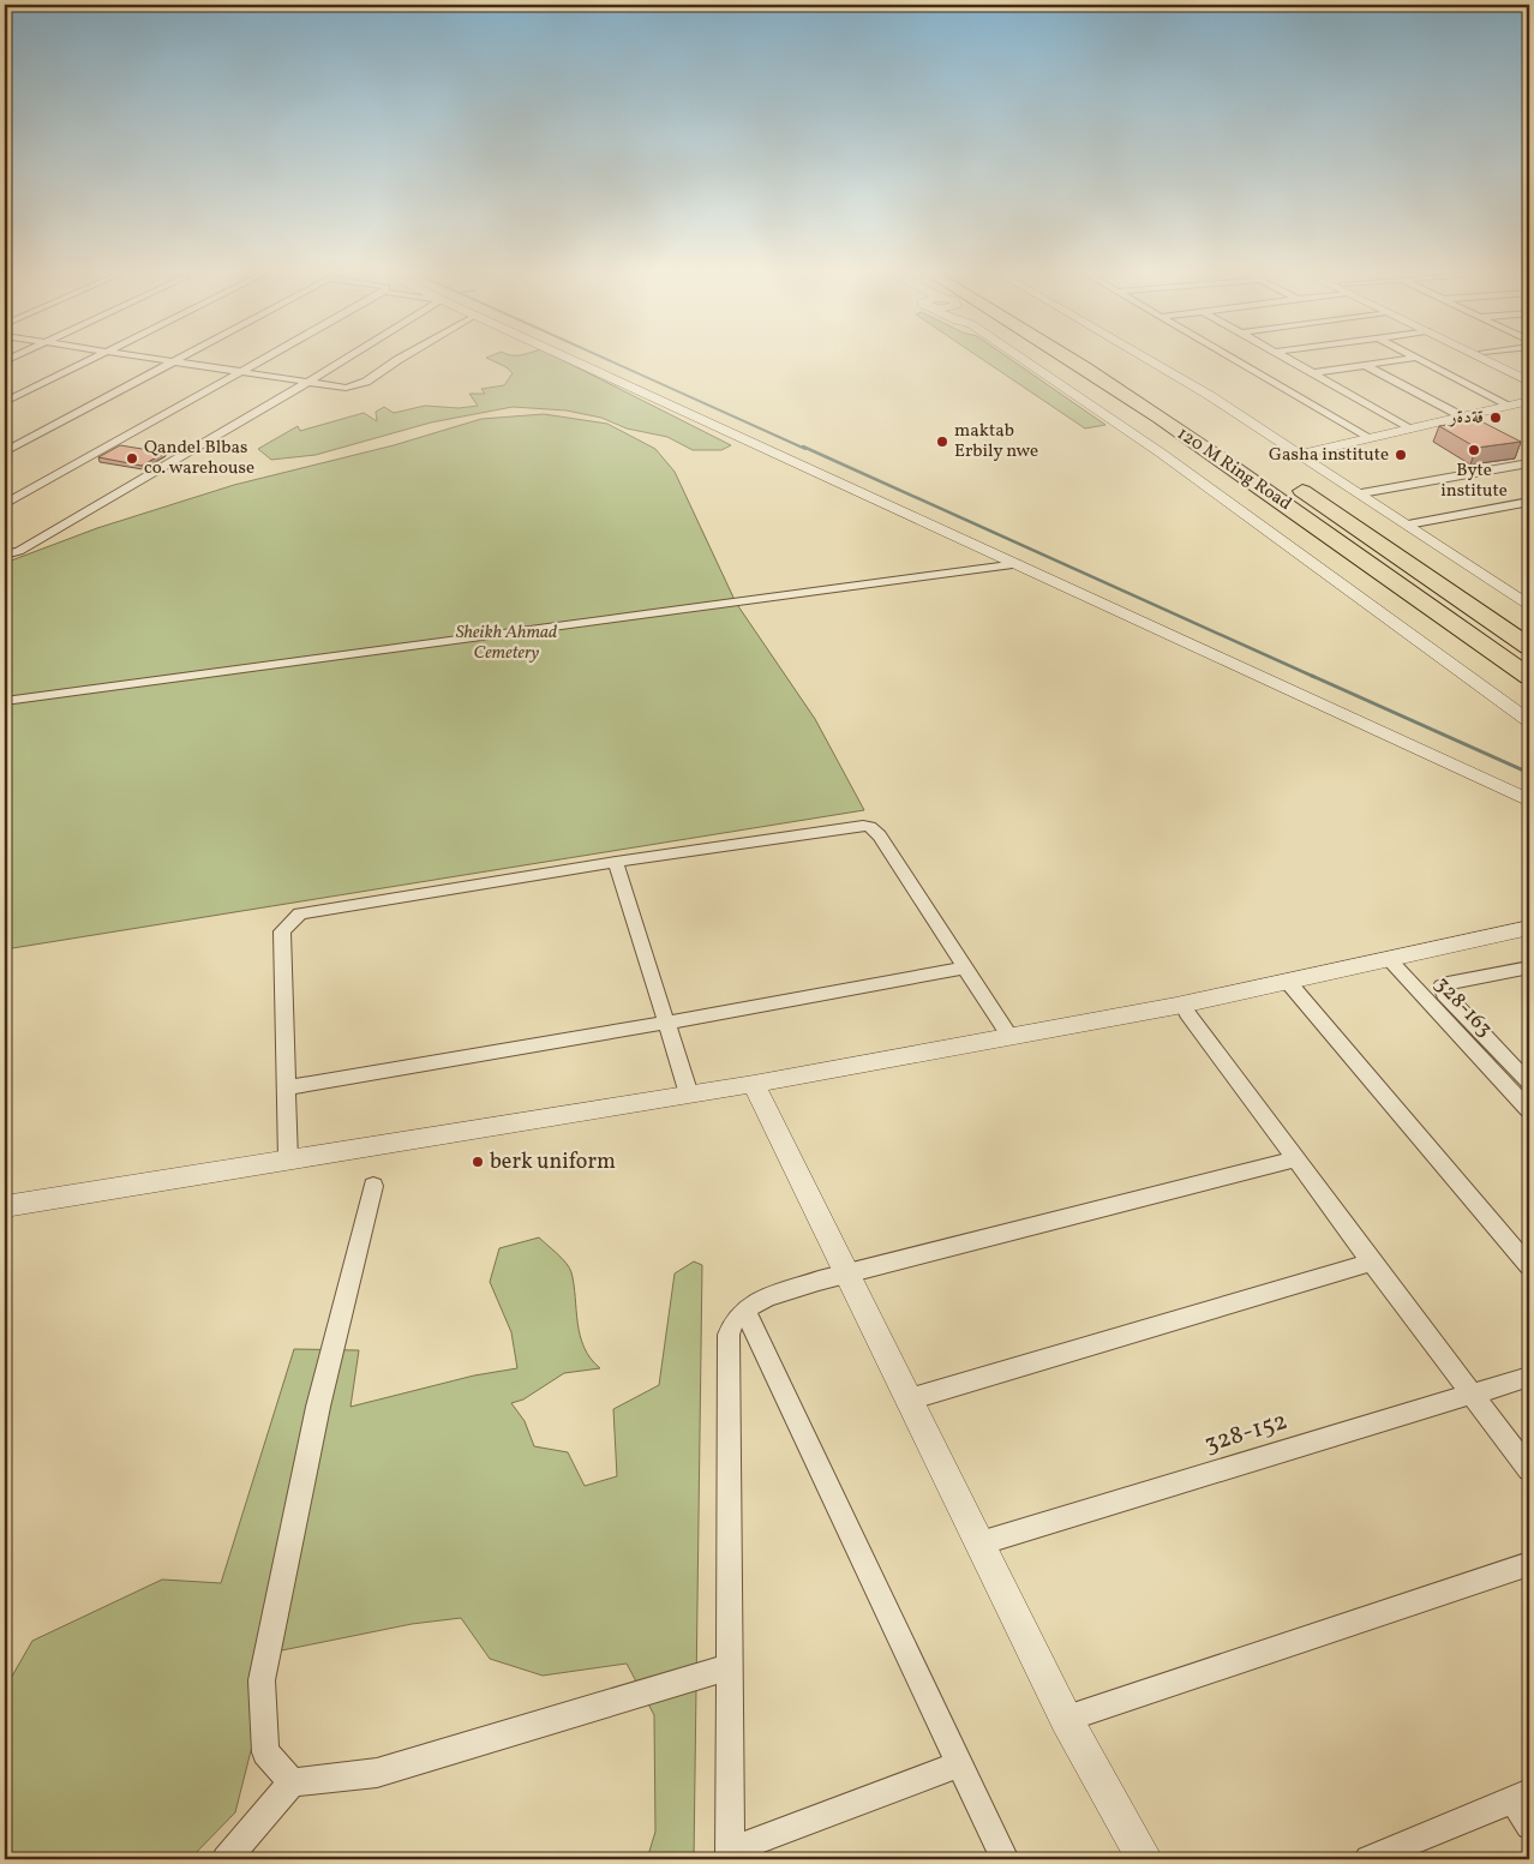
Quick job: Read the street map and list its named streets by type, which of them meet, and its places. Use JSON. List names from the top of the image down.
{
  "streets": {
    "highway": ["120 M Ring Road"],
    "street": ["328-163", "328-152"]
  },
  "parks": ["Sheikh Ahmad Cemetery"],
  "places": [
    "قةدةر",
    "maktab Erbily nwe",
    "Byte institute",
    "Gasha institute",
    "Qandel Blbas co. warehouse",
    "berk uniform"
  ]
}
